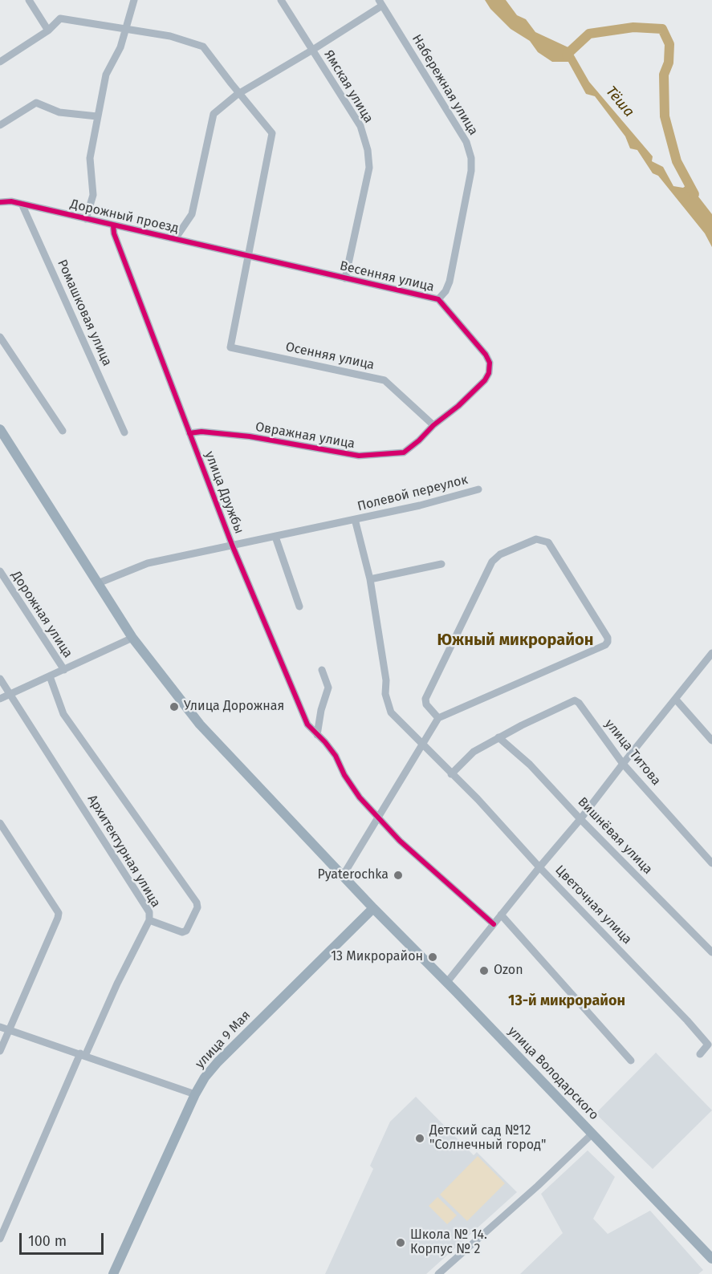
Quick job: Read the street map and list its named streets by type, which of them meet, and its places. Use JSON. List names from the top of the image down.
{
  "streets": {
    "main road": ["улица 9 Мая", "улица Володарского"],
    "street": [
      "Набережная улица",
      "Ямская улица",
      "Дорожный проезд",
      "Весенняя улица",
      "Ромашковая улица",
      "Осенняя улица",
      "Овражная улица",
      "улица Дружбы",
      "Полевой переулок",
      "Дорожная улица",
      "улица Титова",
      "Вишнёвая улица",
      "Архитектурная улица",
      "Цветочная улица"
    ]
  },
  "crossings": [
    ["Набережная улица", "Весенняя улица"],
    ["Ямская улица", "Весенняя улица"],
    ["Дорожный проезд", "Весенняя улица"],
    ["Дорожный проезд", "Ромашковая улица"],
    ["Дорожный проезд", "Осенняя улица"],
    ["Дорожный проезд", "улица Дружбы"],
    ["Весенняя улица", "Осенняя улица"],
    ["Весенняя улица", "Овражная улица"],
    ["Осенняя улица", "Овражная улица"],
    ["Овражная улица", "улица Дружбы"],
    ["Полевой переулок", "Цветочная улица"],
    ["улица Титова", "Вишнёвая улица"],
    ["улица 9 Мая", "улица Володарского"]
  ],
  "districts": ["Южный микрорайон", "13-й микрорайон"],
  "water": ["Тёша"],
  "places": [
    "Улица Дорожная",
    "Pyaterochka",
    "13 Микрорайон",
    "Ozon",
    "Детский сад №12 \"Солнечный город\"",
    "Школа № 14. Корпус № 2"
  ],
  "scale_bar": "100 m"
}
